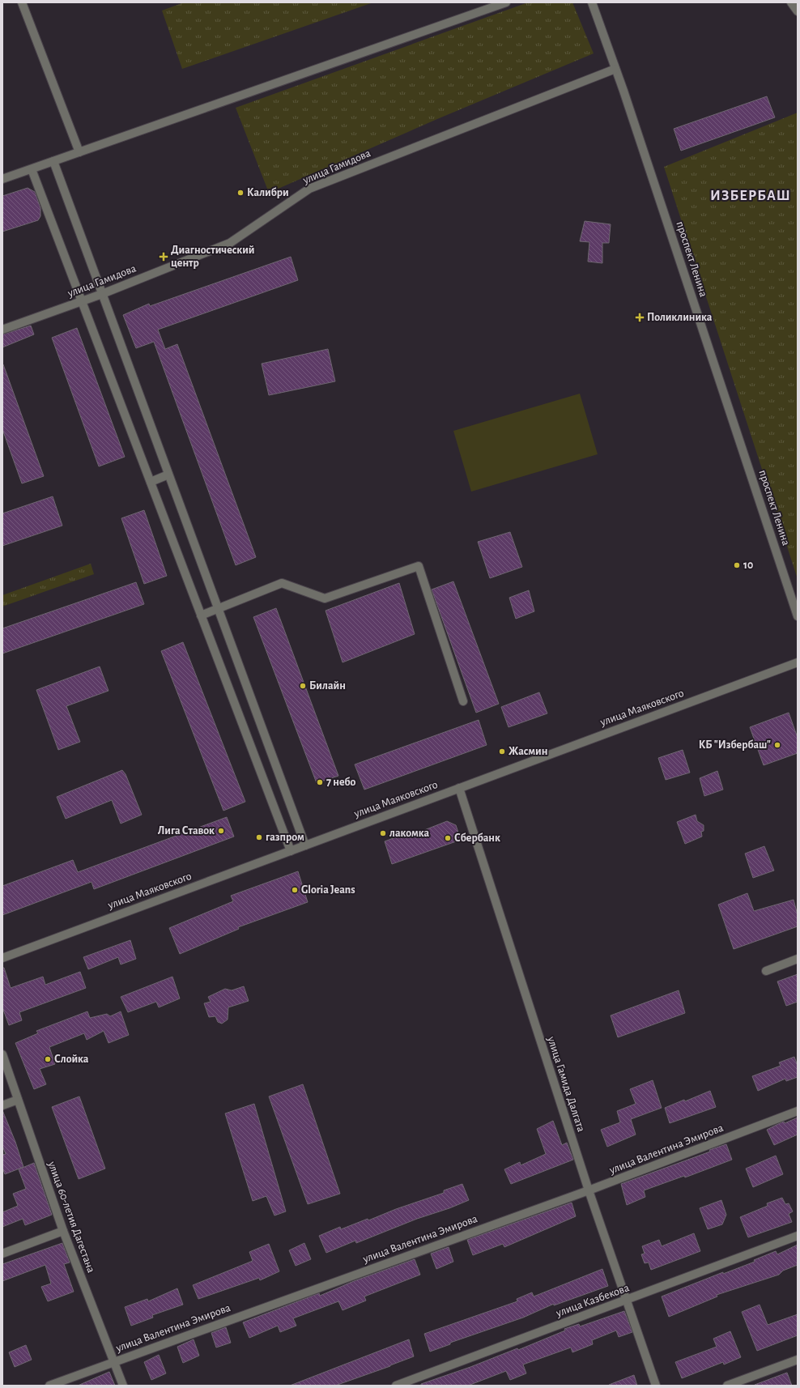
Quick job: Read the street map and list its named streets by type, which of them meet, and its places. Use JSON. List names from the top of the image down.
{
  "streets": {
    "street": [
      "улица Гамидова",
      "проспект Ленина",
      "улица Маяковского",
      "улица Гамида Далгата",
      "улица Валентина Эмирова",
      "улица 60-летия Дагестана",
      "улица Казбекова"
    ]
  },
  "crossings": [
    ["улица Гамидова", "проспект Ленина"],
    ["улица Маяковского", "улица Гамида Далгата"],
    ["улица Гамида Далгата", "улица Валентина Эмирова"],
    ["улица Гамида Далгата", "улица Казбекова"],
    ["улица Валентина Эмирова", "улица 60-летия Дагестана"]
  ],
  "districts": ["ИЗБЕРБАШ"],
  "places": {
    "other": [
      "Калибри",
      "10",
      "Билайн",
      "КБ \"Избербаш\"",
      "Жасмин",
      "7 небо",
      "Лига Ставок",
      "лакомка",
      "газпром",
      "Сбербанк",
      "Gloria Jeans",
      "Слойка"
    ],
    "health": ["Диагностический центр", "Поликлиника"]
  }
}
